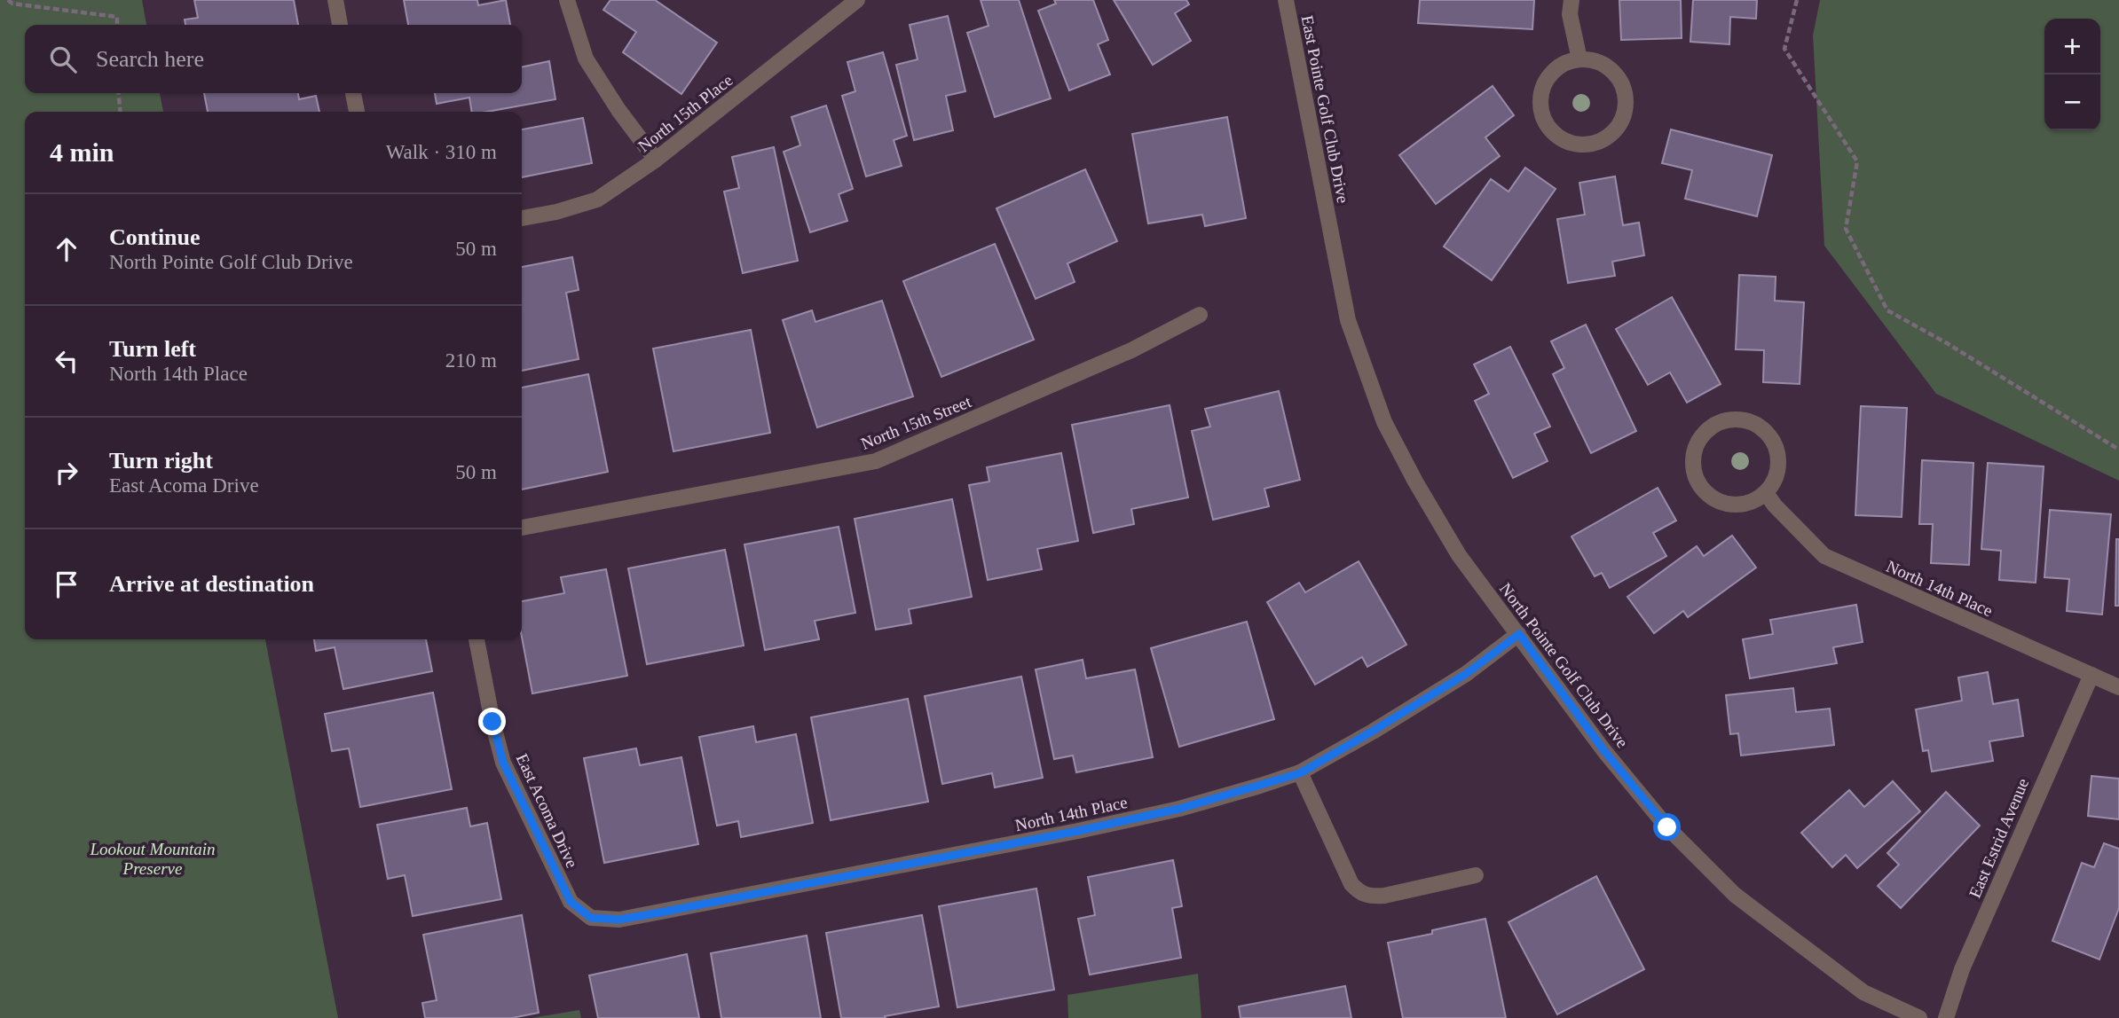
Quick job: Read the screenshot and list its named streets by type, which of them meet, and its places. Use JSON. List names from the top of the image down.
{
  "streets": {
    "street": [
      "East Pointe Golf Club Drive",
      "North 15th Place",
      "North 15th Street",
      "North 14th Place",
      "North Pointe Golf Club Drive",
      "East Acoma Drive",
      "East Estrid Avenue"
    ]
  },
  "crossings": [
    ["East Pointe Golf Club Drive", "North Pointe Golf Club Drive"],
    ["North 14th Place", "North Pointe Golf Club Drive"],
    ["North 14th Place", "East Acoma Drive"],
    ["North 14th Place", "East Estrid Avenue"]
  ],
  "parks": ["Lookout Mountain Preserve"],
  "page": {
    "map_buttons": ["+", "−"],
    "search": "Search here",
    "heading": ["4 min", "Walk · 310 m"],
    "list": [
      ["Continue", "North Pointe Golf Club Drive", "50 m"],
      ["Turn left", "North 14th Place", "210 m"],
      ["Turn right", "East Acoma Drive", "50 m"],
      "Arrive at destination"
    ]
  }
}
